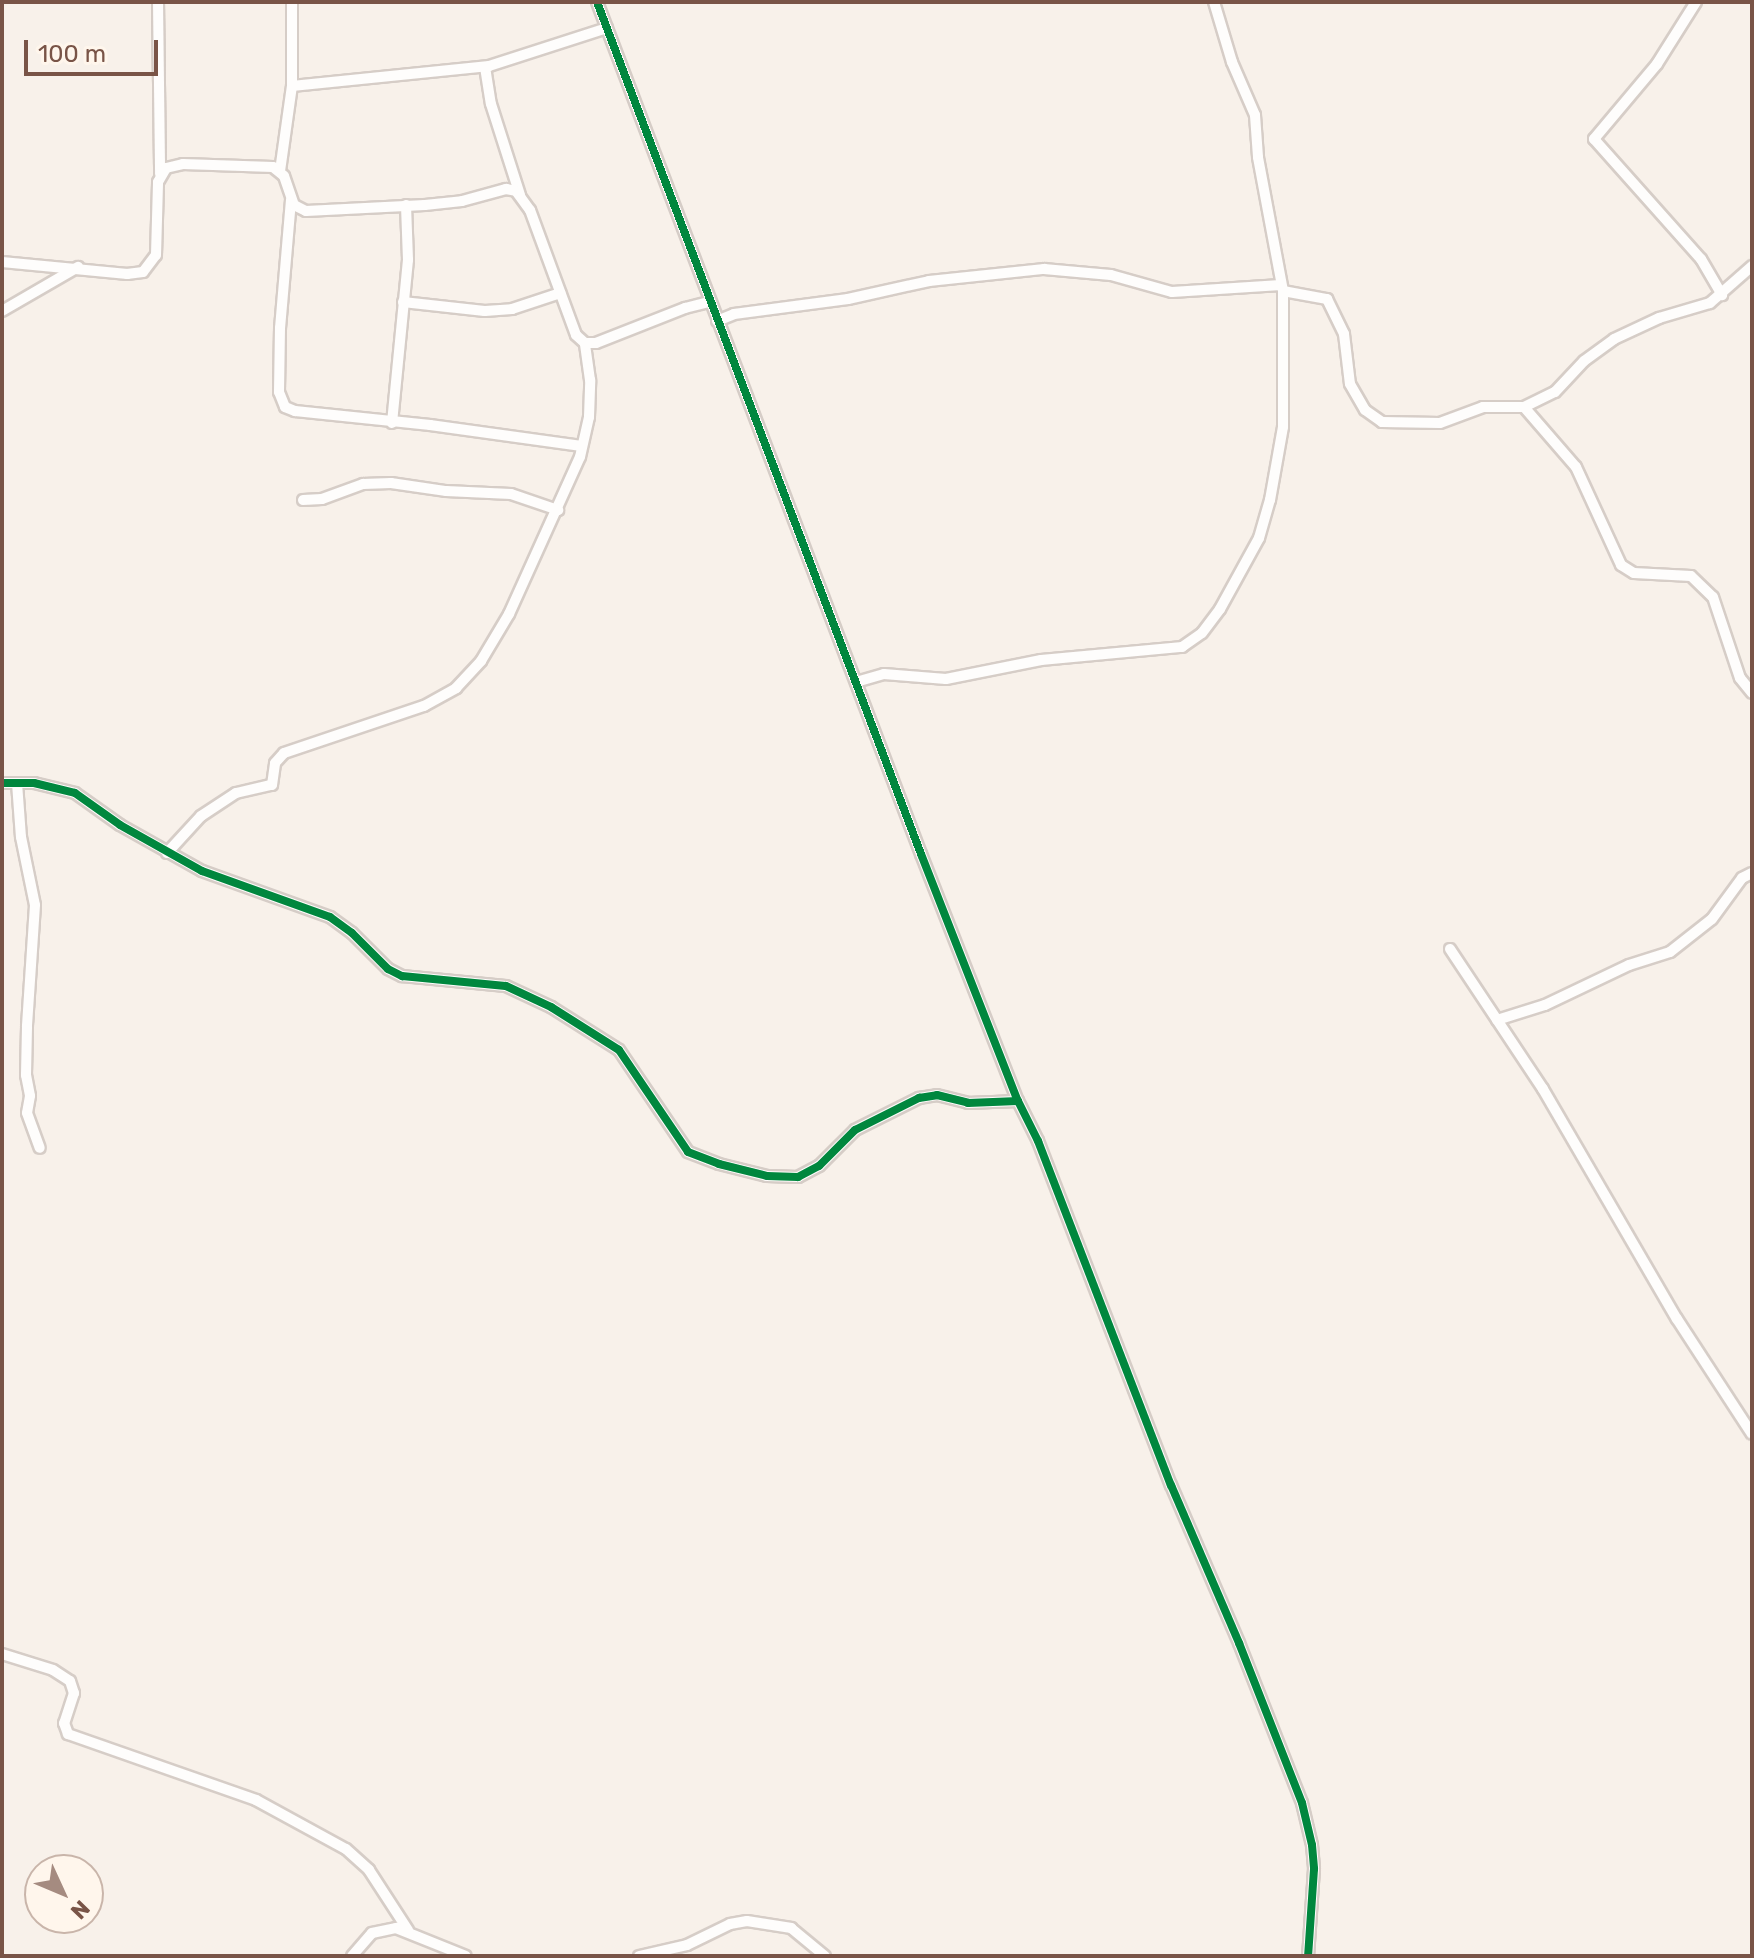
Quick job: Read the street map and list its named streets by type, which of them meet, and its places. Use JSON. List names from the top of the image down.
{
  "scale_bar": "100 m",
  "north": "bottom right"
}
